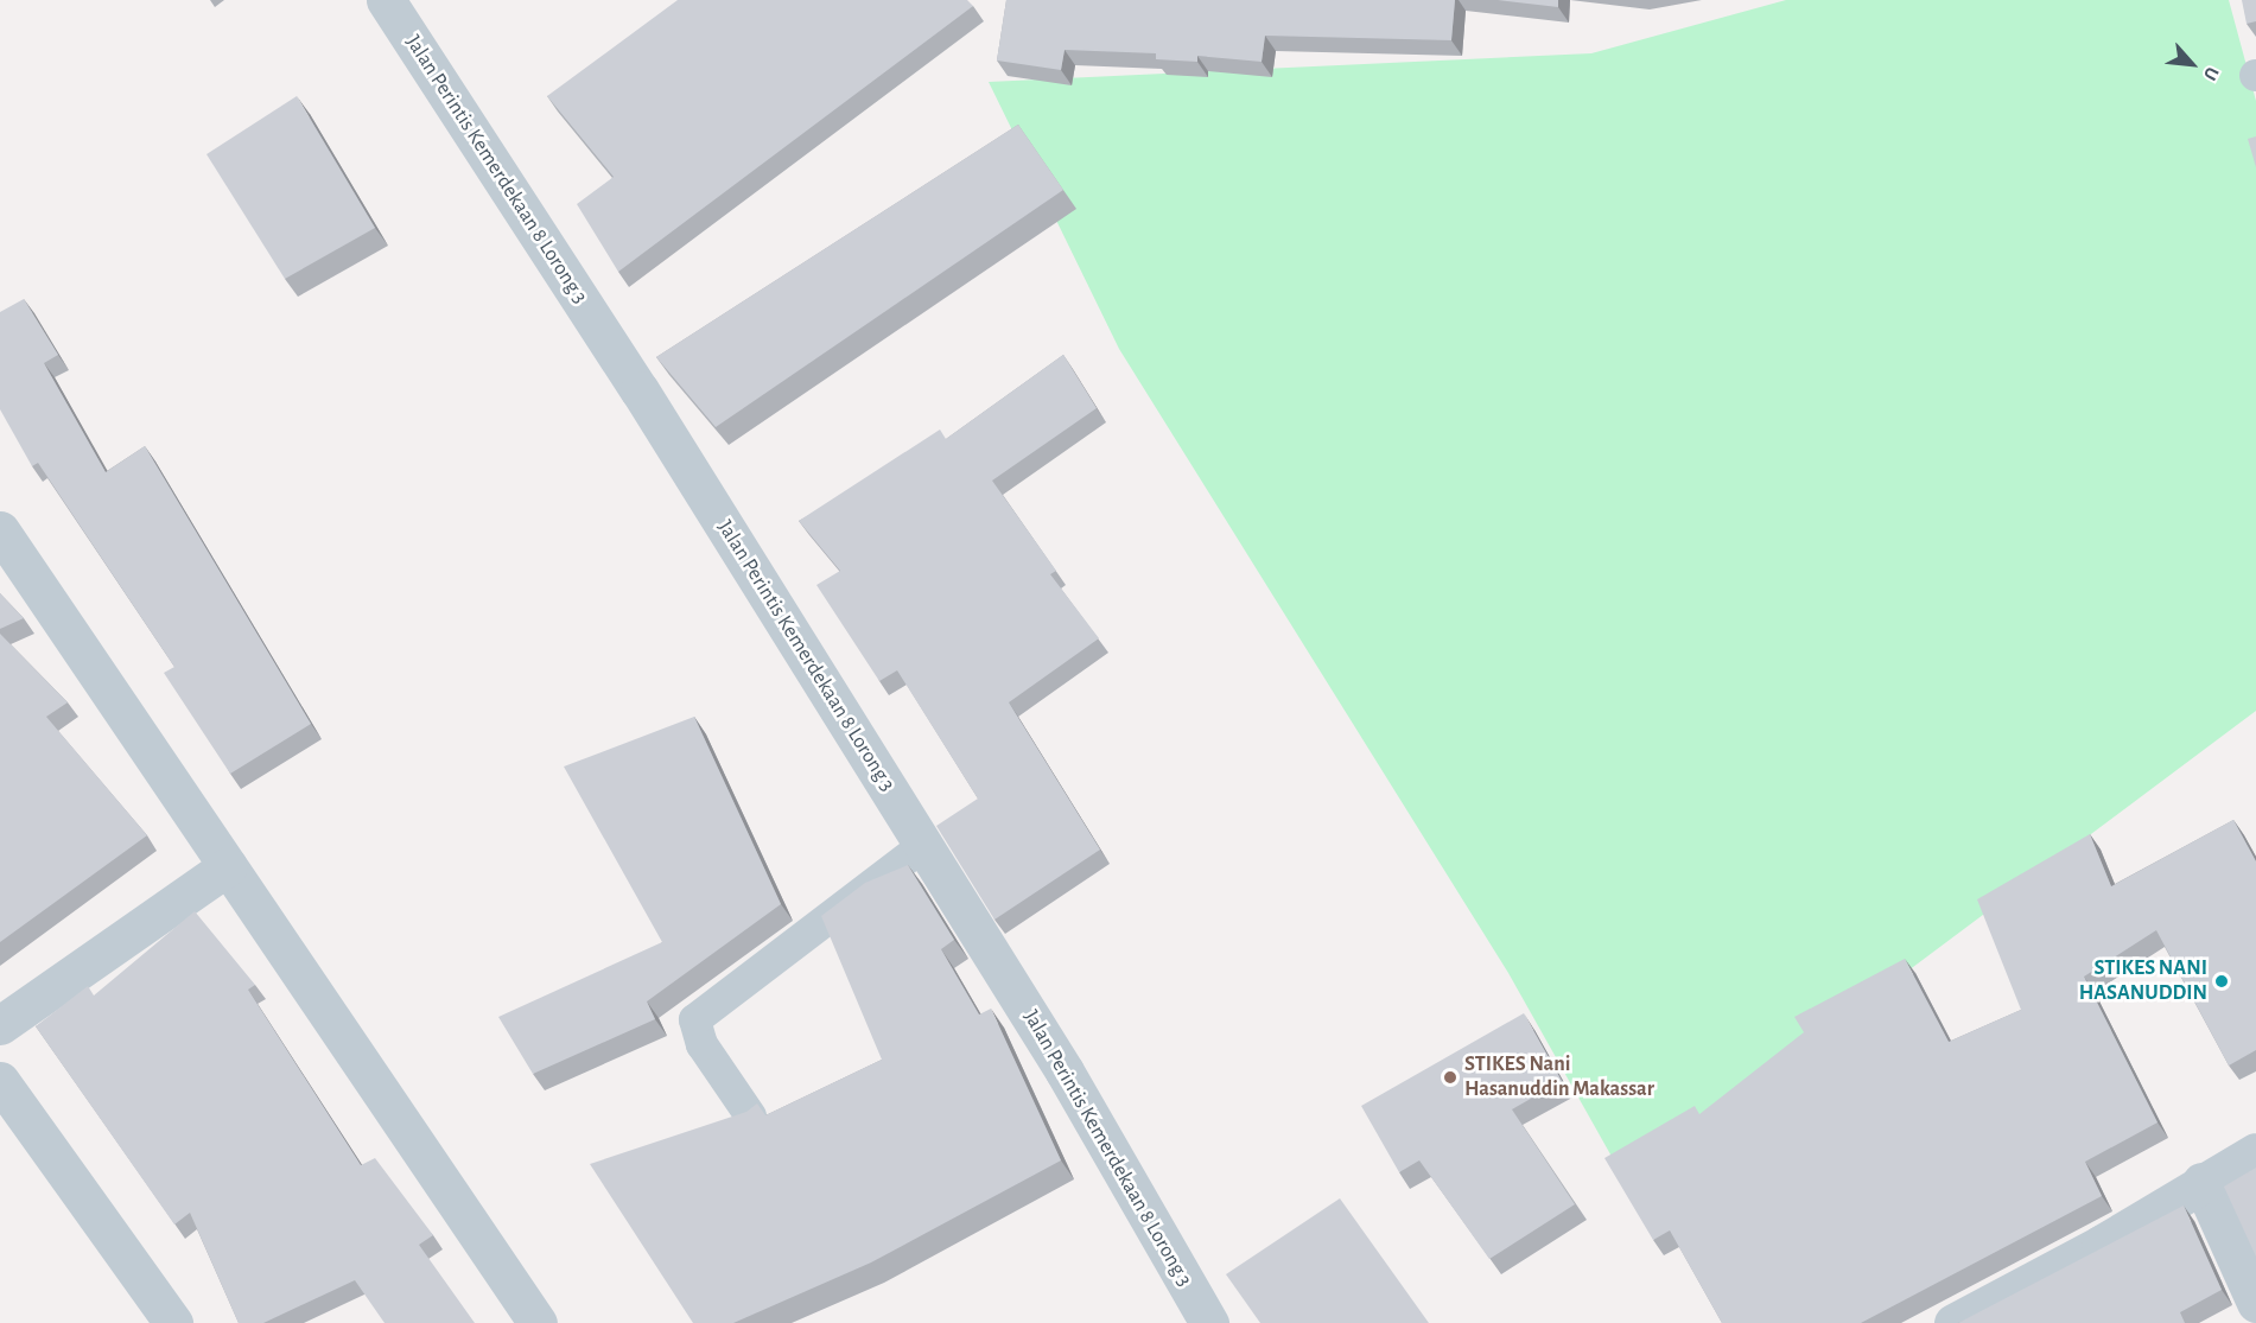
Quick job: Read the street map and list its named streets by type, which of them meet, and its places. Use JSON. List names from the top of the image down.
{
  "streets": {
    "street": ["Jalan Perintis Kemerdekaan 8 Lorong 3"]
  },
  "places": ["STIKES NANI HASANUDDIN", "STIKES Nani Hasanuddin Makassar"],
  "north": "bottom right"
}
